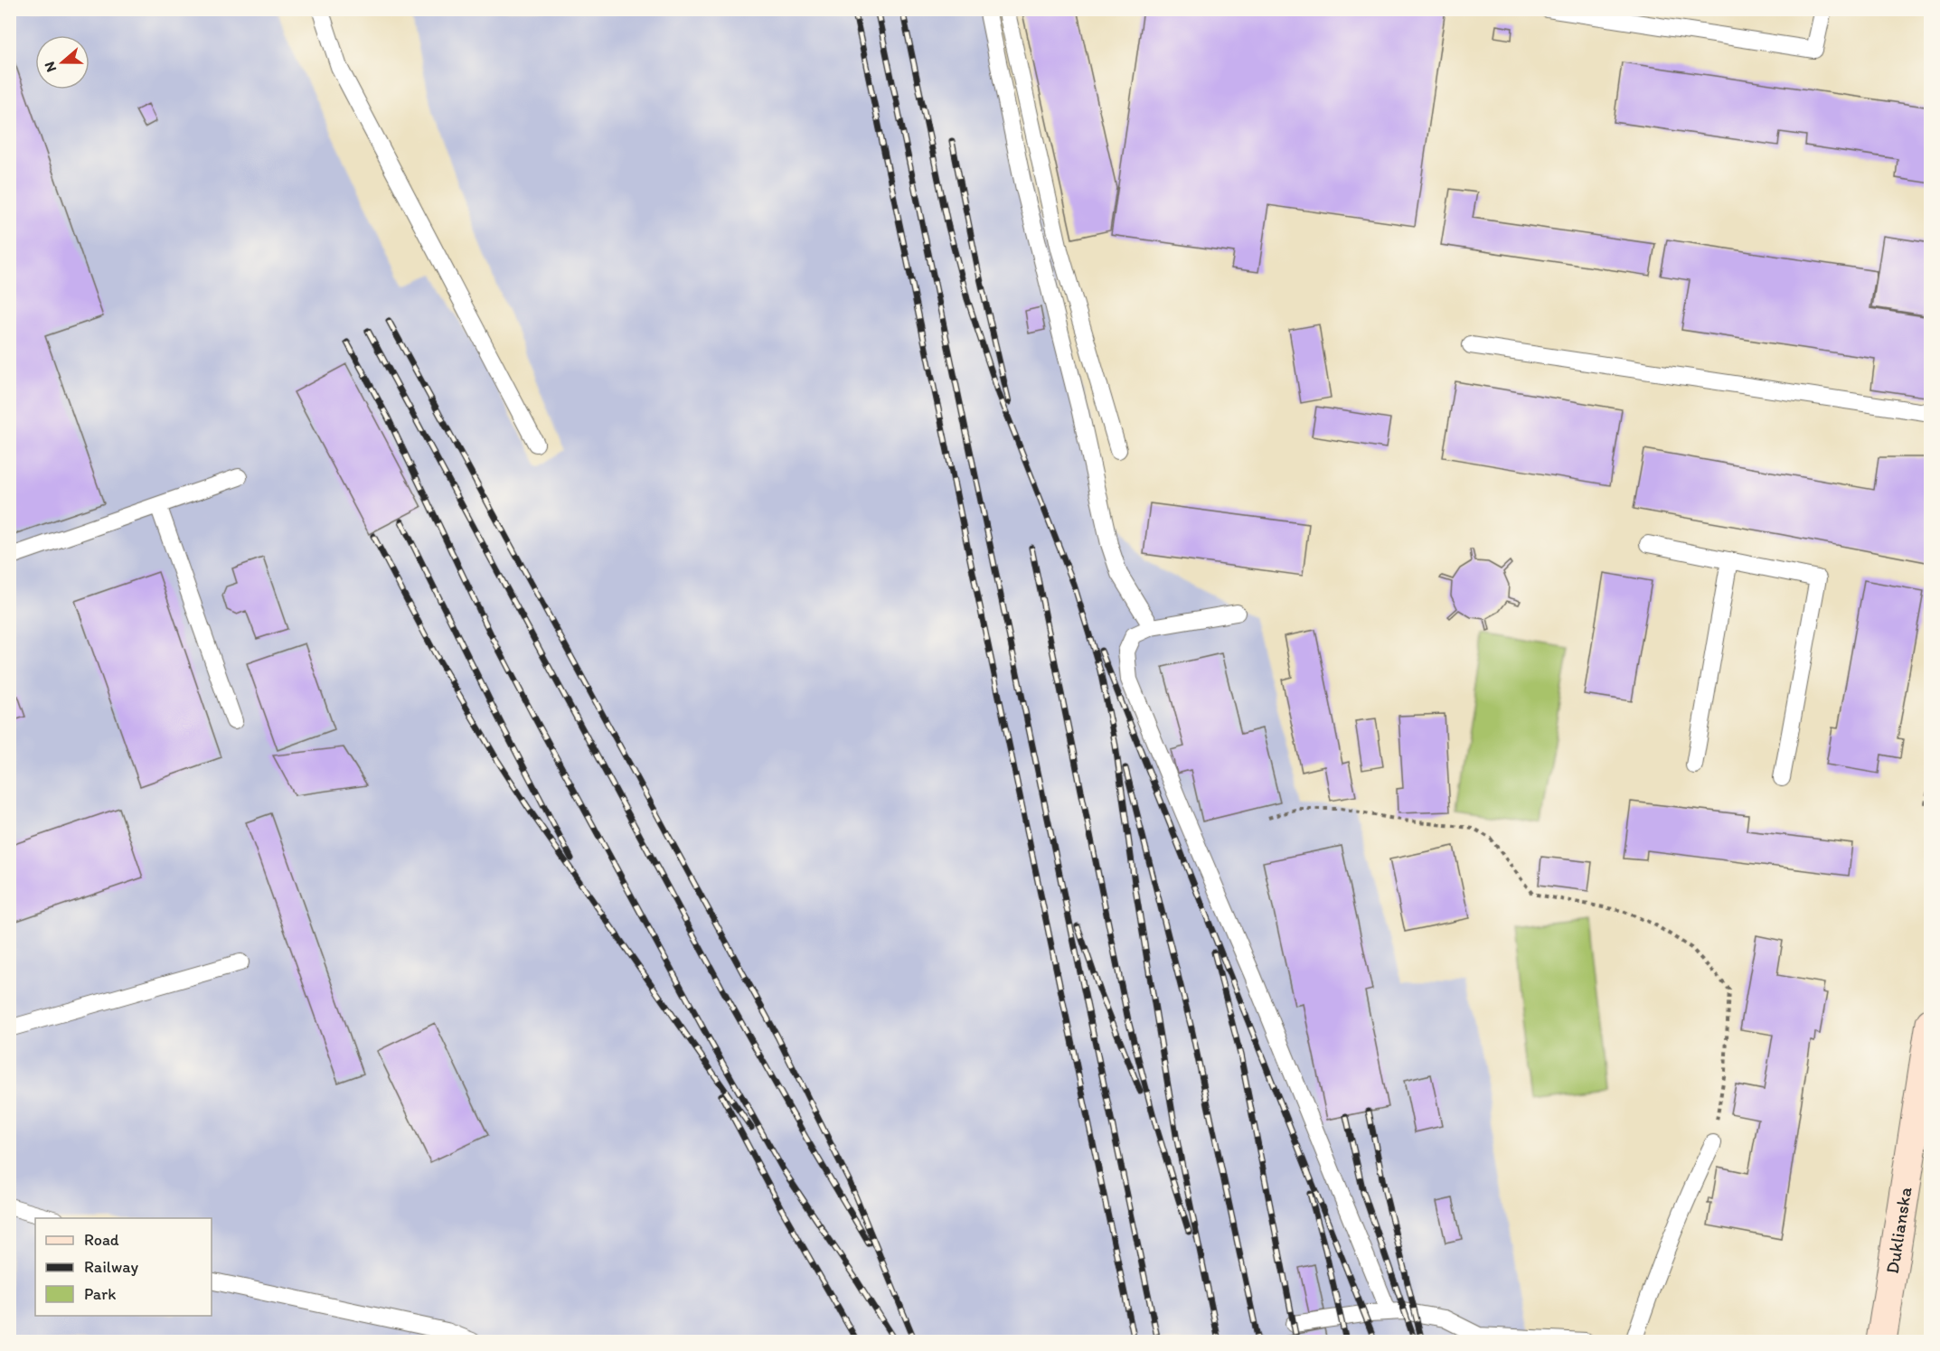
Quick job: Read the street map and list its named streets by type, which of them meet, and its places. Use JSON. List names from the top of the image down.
{
  "streets": {
    "street": ["Duklianska"]
  },
  "legend": ["Road", "Railway", "Park"],
  "north": "left"
}
